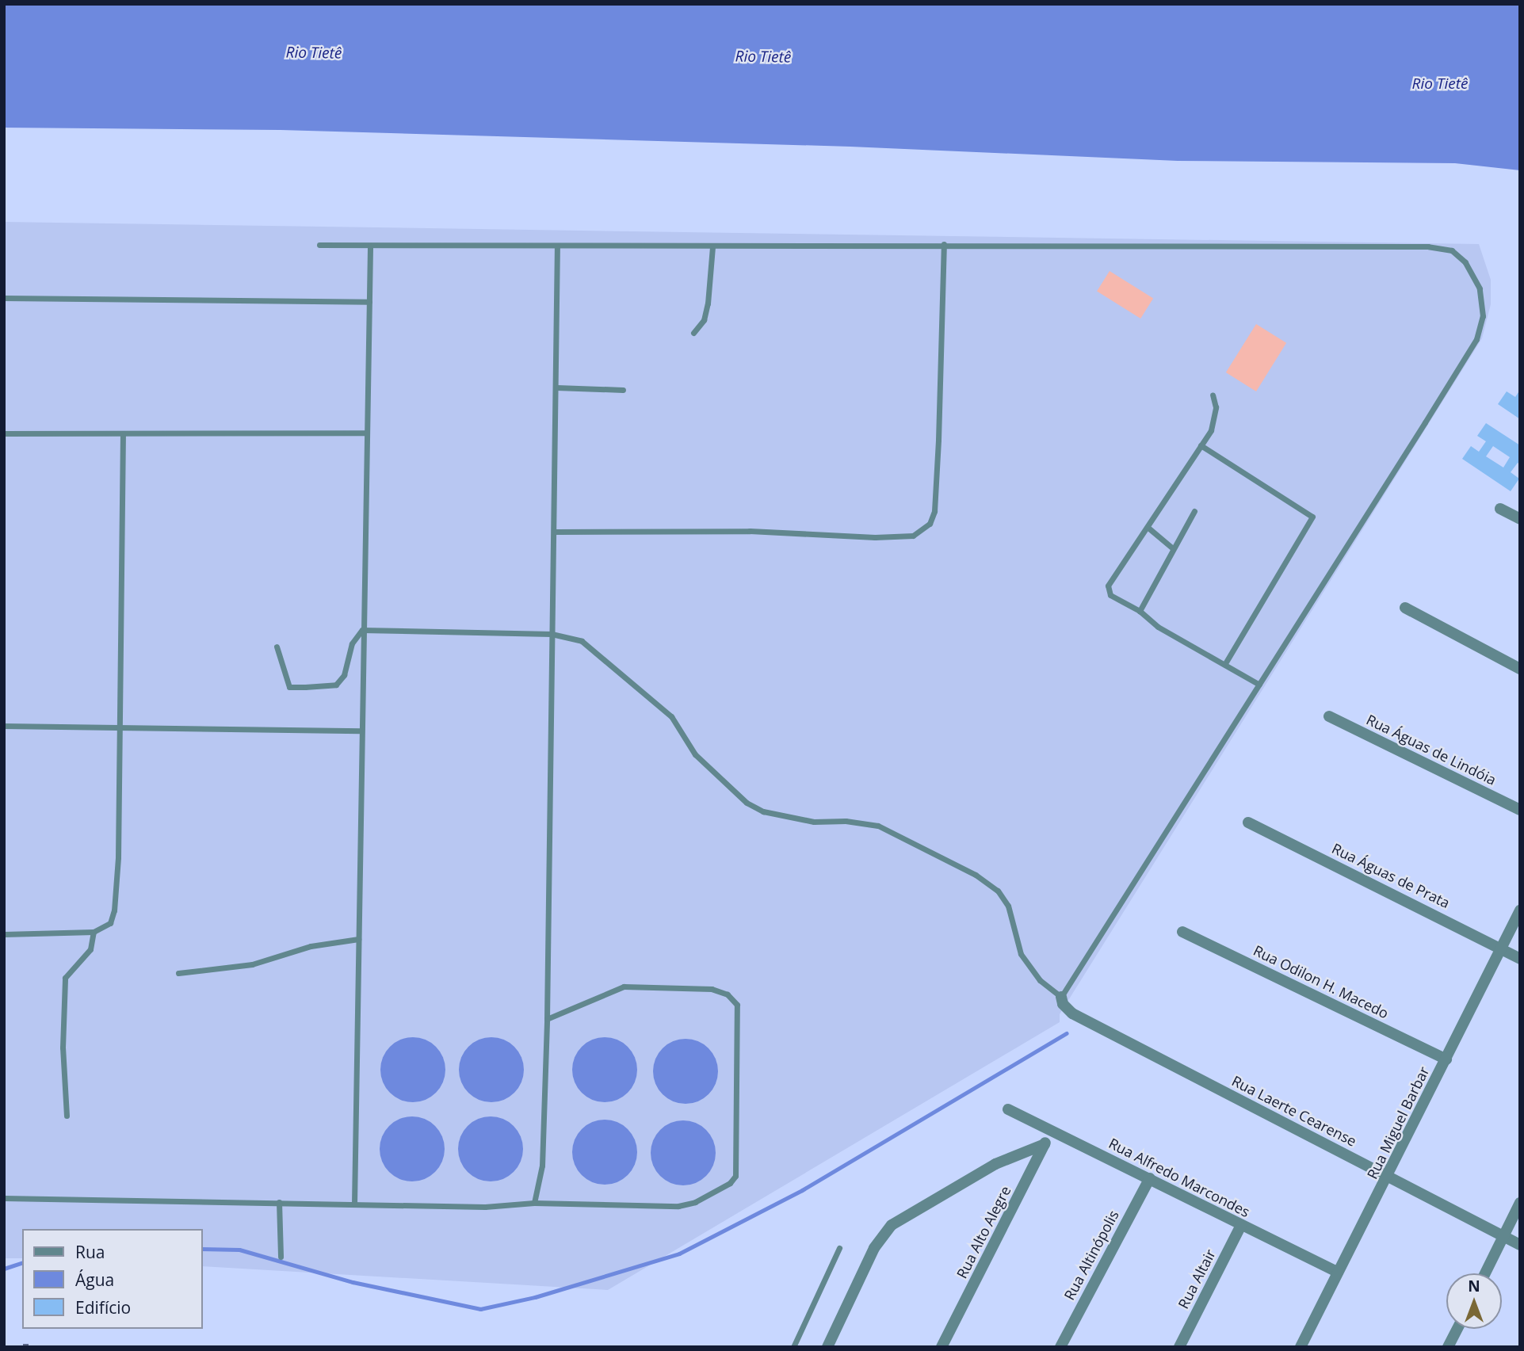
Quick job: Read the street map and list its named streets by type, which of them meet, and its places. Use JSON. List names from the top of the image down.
{
  "streets": {
    "street": [
      "Rua Águas de Lindóia",
      "Rua Águas de Prata",
      "Rua Odilon H. Macedo",
      "Rua Laerte Cearense",
      "Rua Miguel Barbar",
      "Rua Alfredo Marcondes",
      "Rua Alto Alegre",
      "Rua Altinópolis",
      "Rua Altair"
    ]
  },
  "crossings": [
    ["Rua Águas de Prata", "Rua Miguel Barbar"],
    ["Rua Odilon H. Macedo", "Rua Miguel Barbar"],
    ["Rua Laerte Cearense", "Rua Miguel Barbar"],
    ["Rua Miguel Barbar", "Rua Alfredo Marcondes"],
    ["Rua Alfredo Marcondes", "Rua Alto Alegre"],
    ["Rua Alfredo Marcondes", "Rua Altinópolis"],
    ["Rua Alfredo Marcondes", "Rua Altair"]
  ],
  "water": ["Rio Tietê"],
  "legend": ["Rua", "Água", "Edifício"],
  "north": "top"
}
